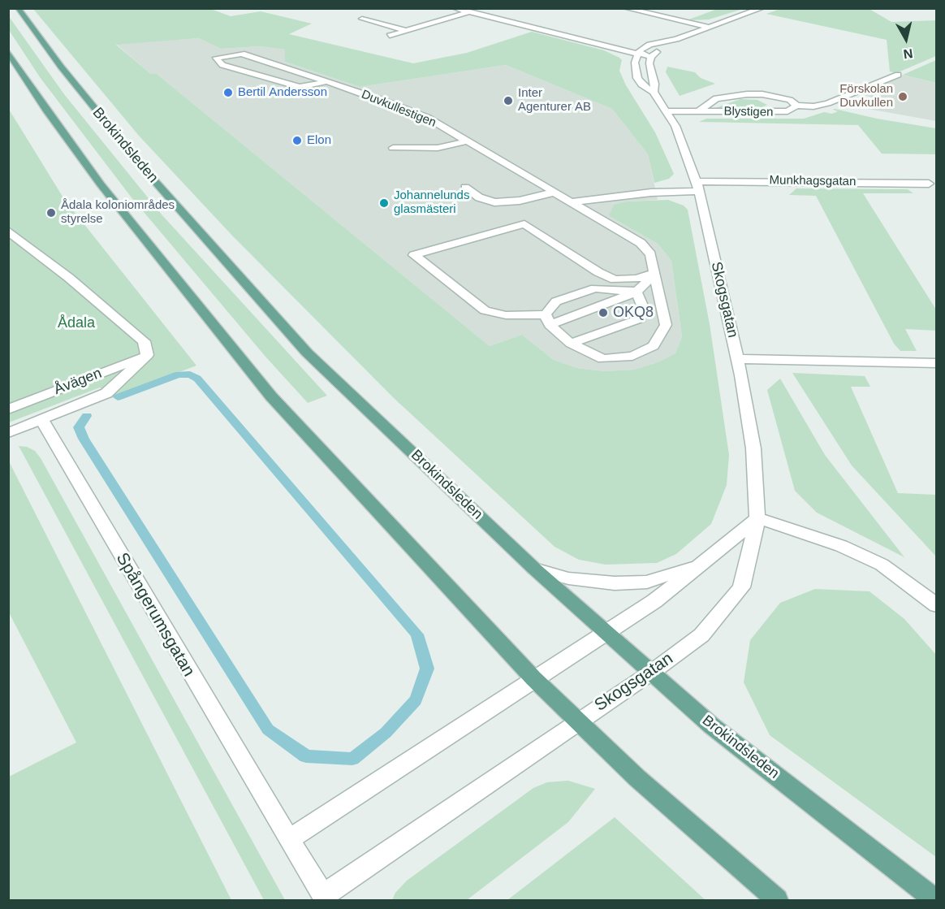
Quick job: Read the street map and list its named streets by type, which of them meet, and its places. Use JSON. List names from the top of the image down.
{
  "streets": {
    "main road": ["Brokindsleden"],
    "street": [
      "Duvkullestigen",
      "Blystigen",
      "Munkhagsgatan",
      "Skogsgatan",
      "Åvägen",
      "Spångerumsgatan"
    ]
  },
  "crossings": [
    ["Blystigen", "Skogsgatan"],
    ["Brokindsleden", "Skogsgatan"],
    ["Munkhagsgatan", "Skogsgatan"],
    ["Skogsgatan", "Spångerumsgatan"]
  ],
  "parks": ["Ådala"],
  "places": [
    "Bertil Andersson",
    "Förskolan Duvkullen",
    "Inter Agenturer AB",
    "Elon",
    "Johannelunds glasmästeri",
    "Ådala koloniområdes styrelse",
    "OKQ8"
  ],
  "north": "bottom"
}
